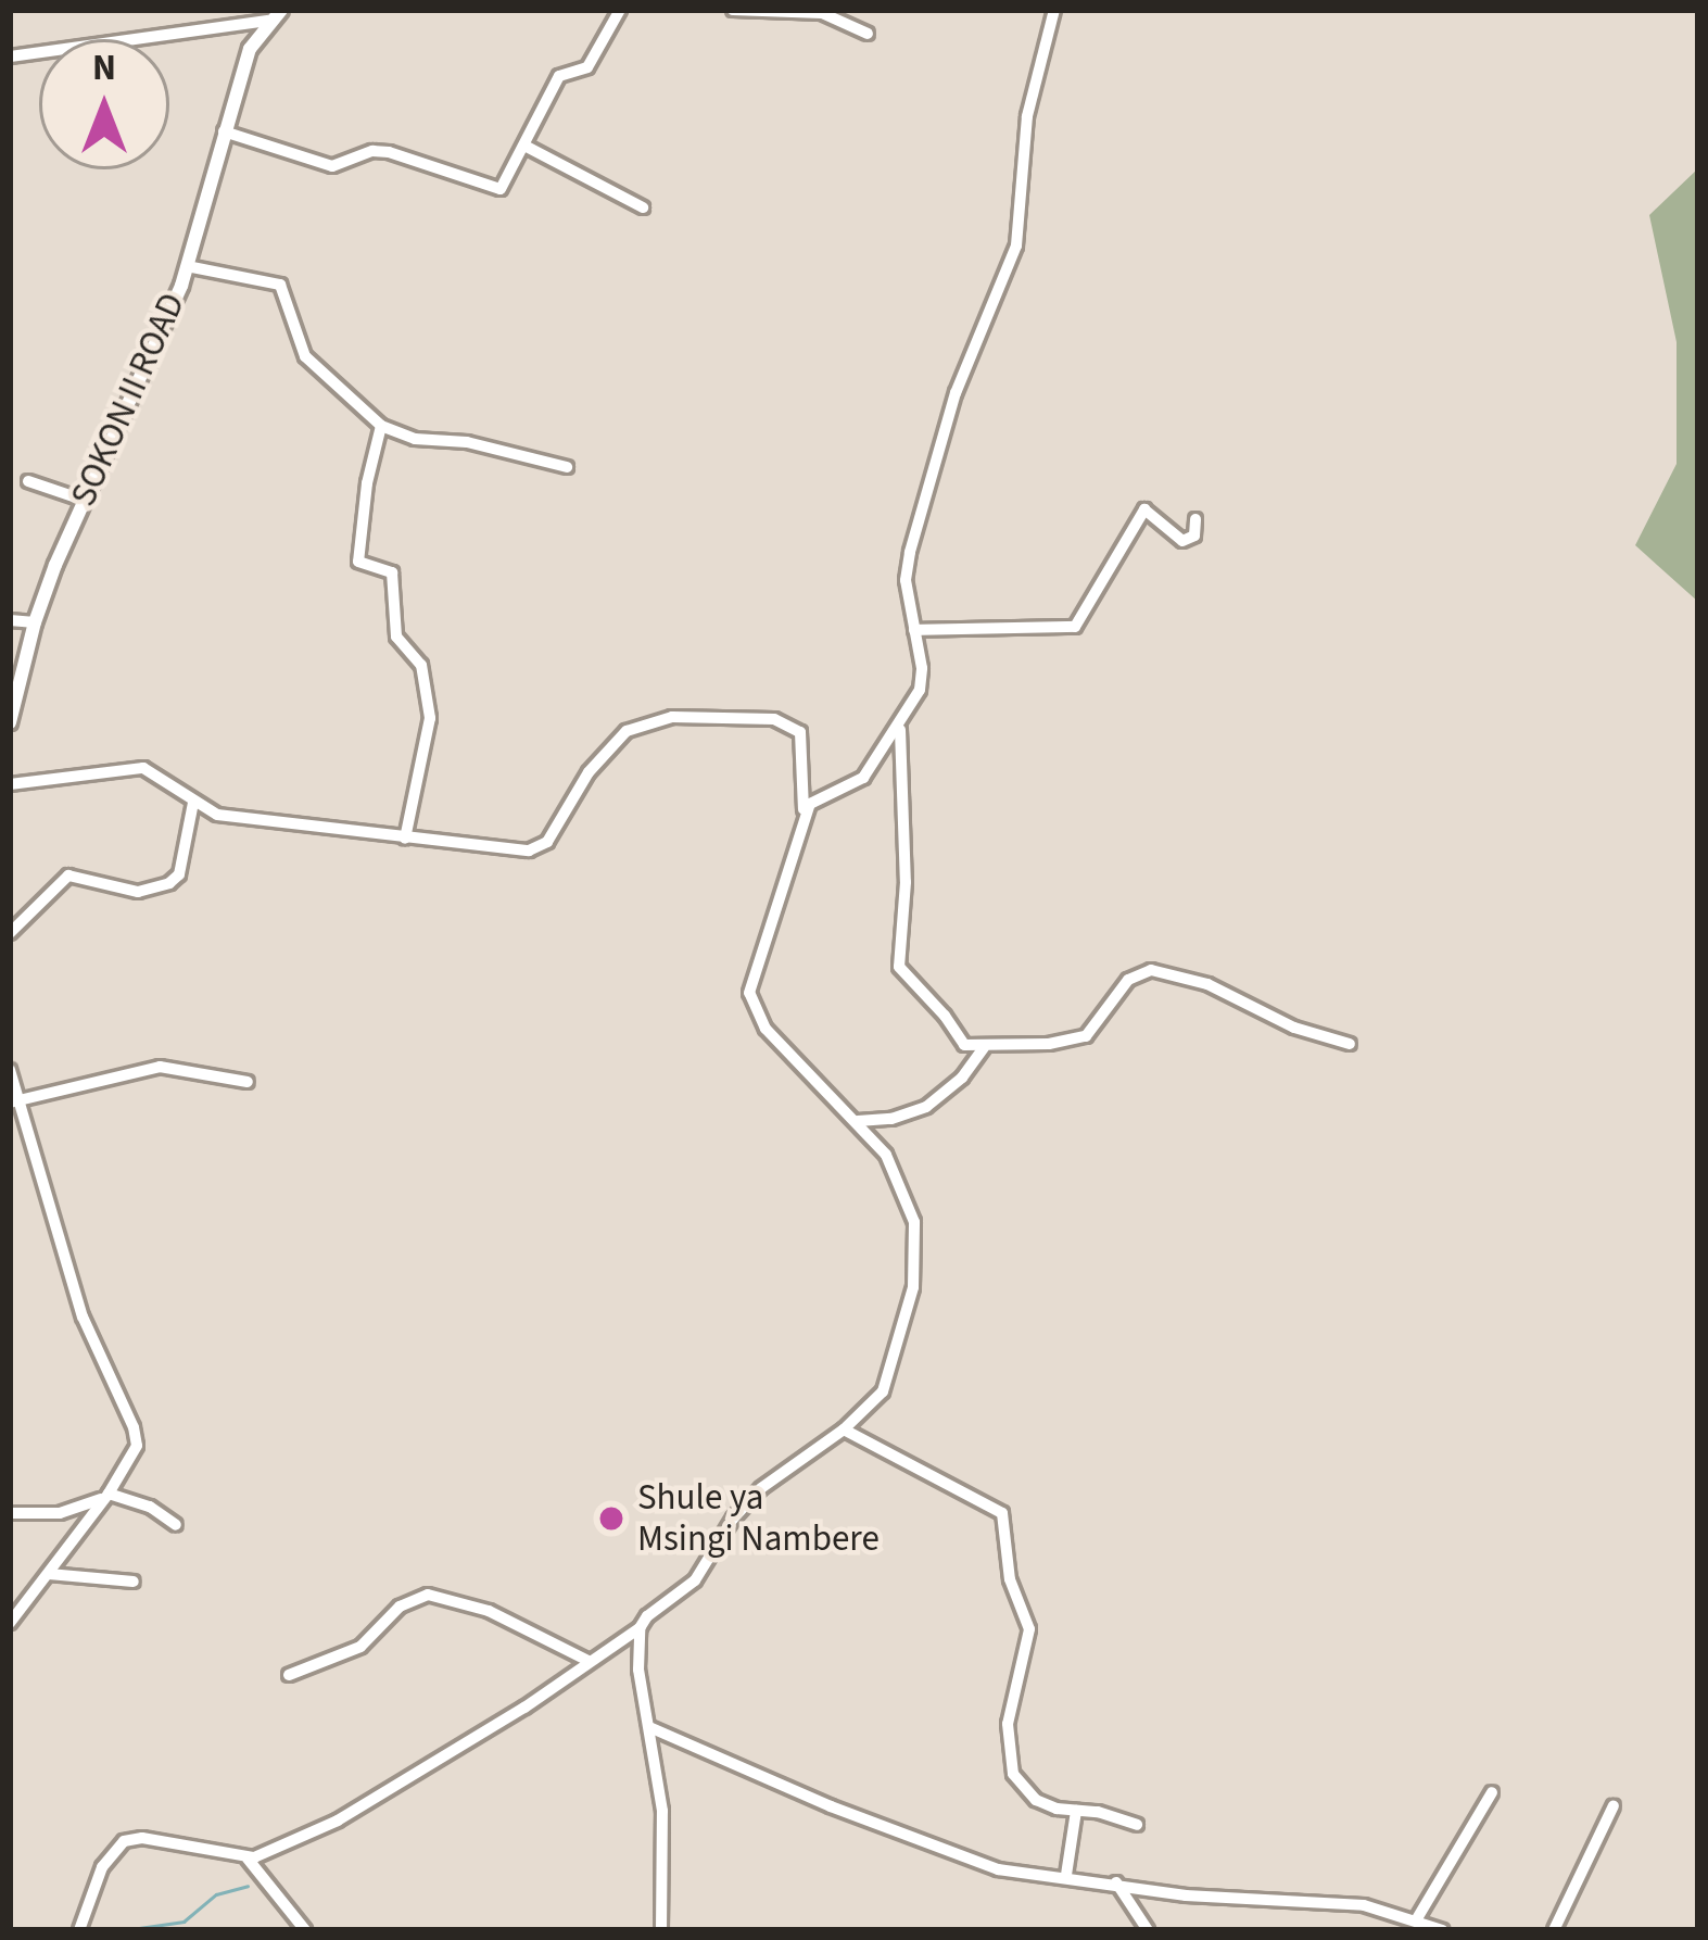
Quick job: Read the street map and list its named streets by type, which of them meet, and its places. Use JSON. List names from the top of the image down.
{
  "streets": {
    "street": ["SOKON II ROAD"]
  },
  "places": ["Shule ya Msingi Nambere"],
  "north": "top"
}
